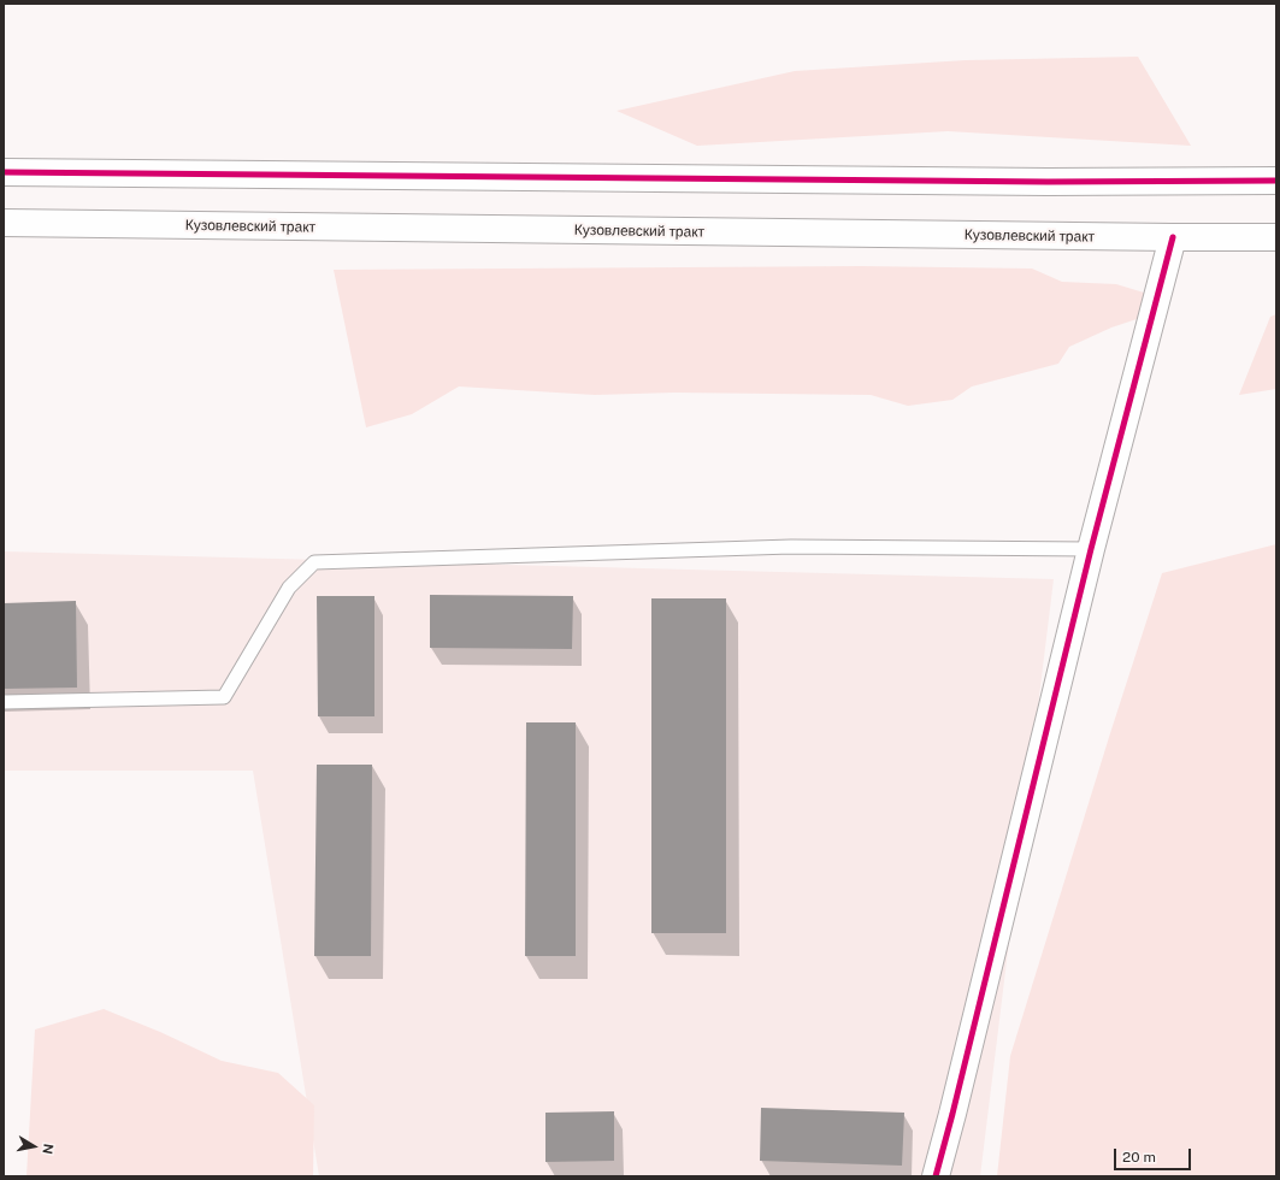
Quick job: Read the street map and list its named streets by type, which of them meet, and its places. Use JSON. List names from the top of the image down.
{
  "streets": {
    "street": ["Кузовлевский тракт"]
  },
  "scale_bar": "20 m",
  "north": "right"
}
